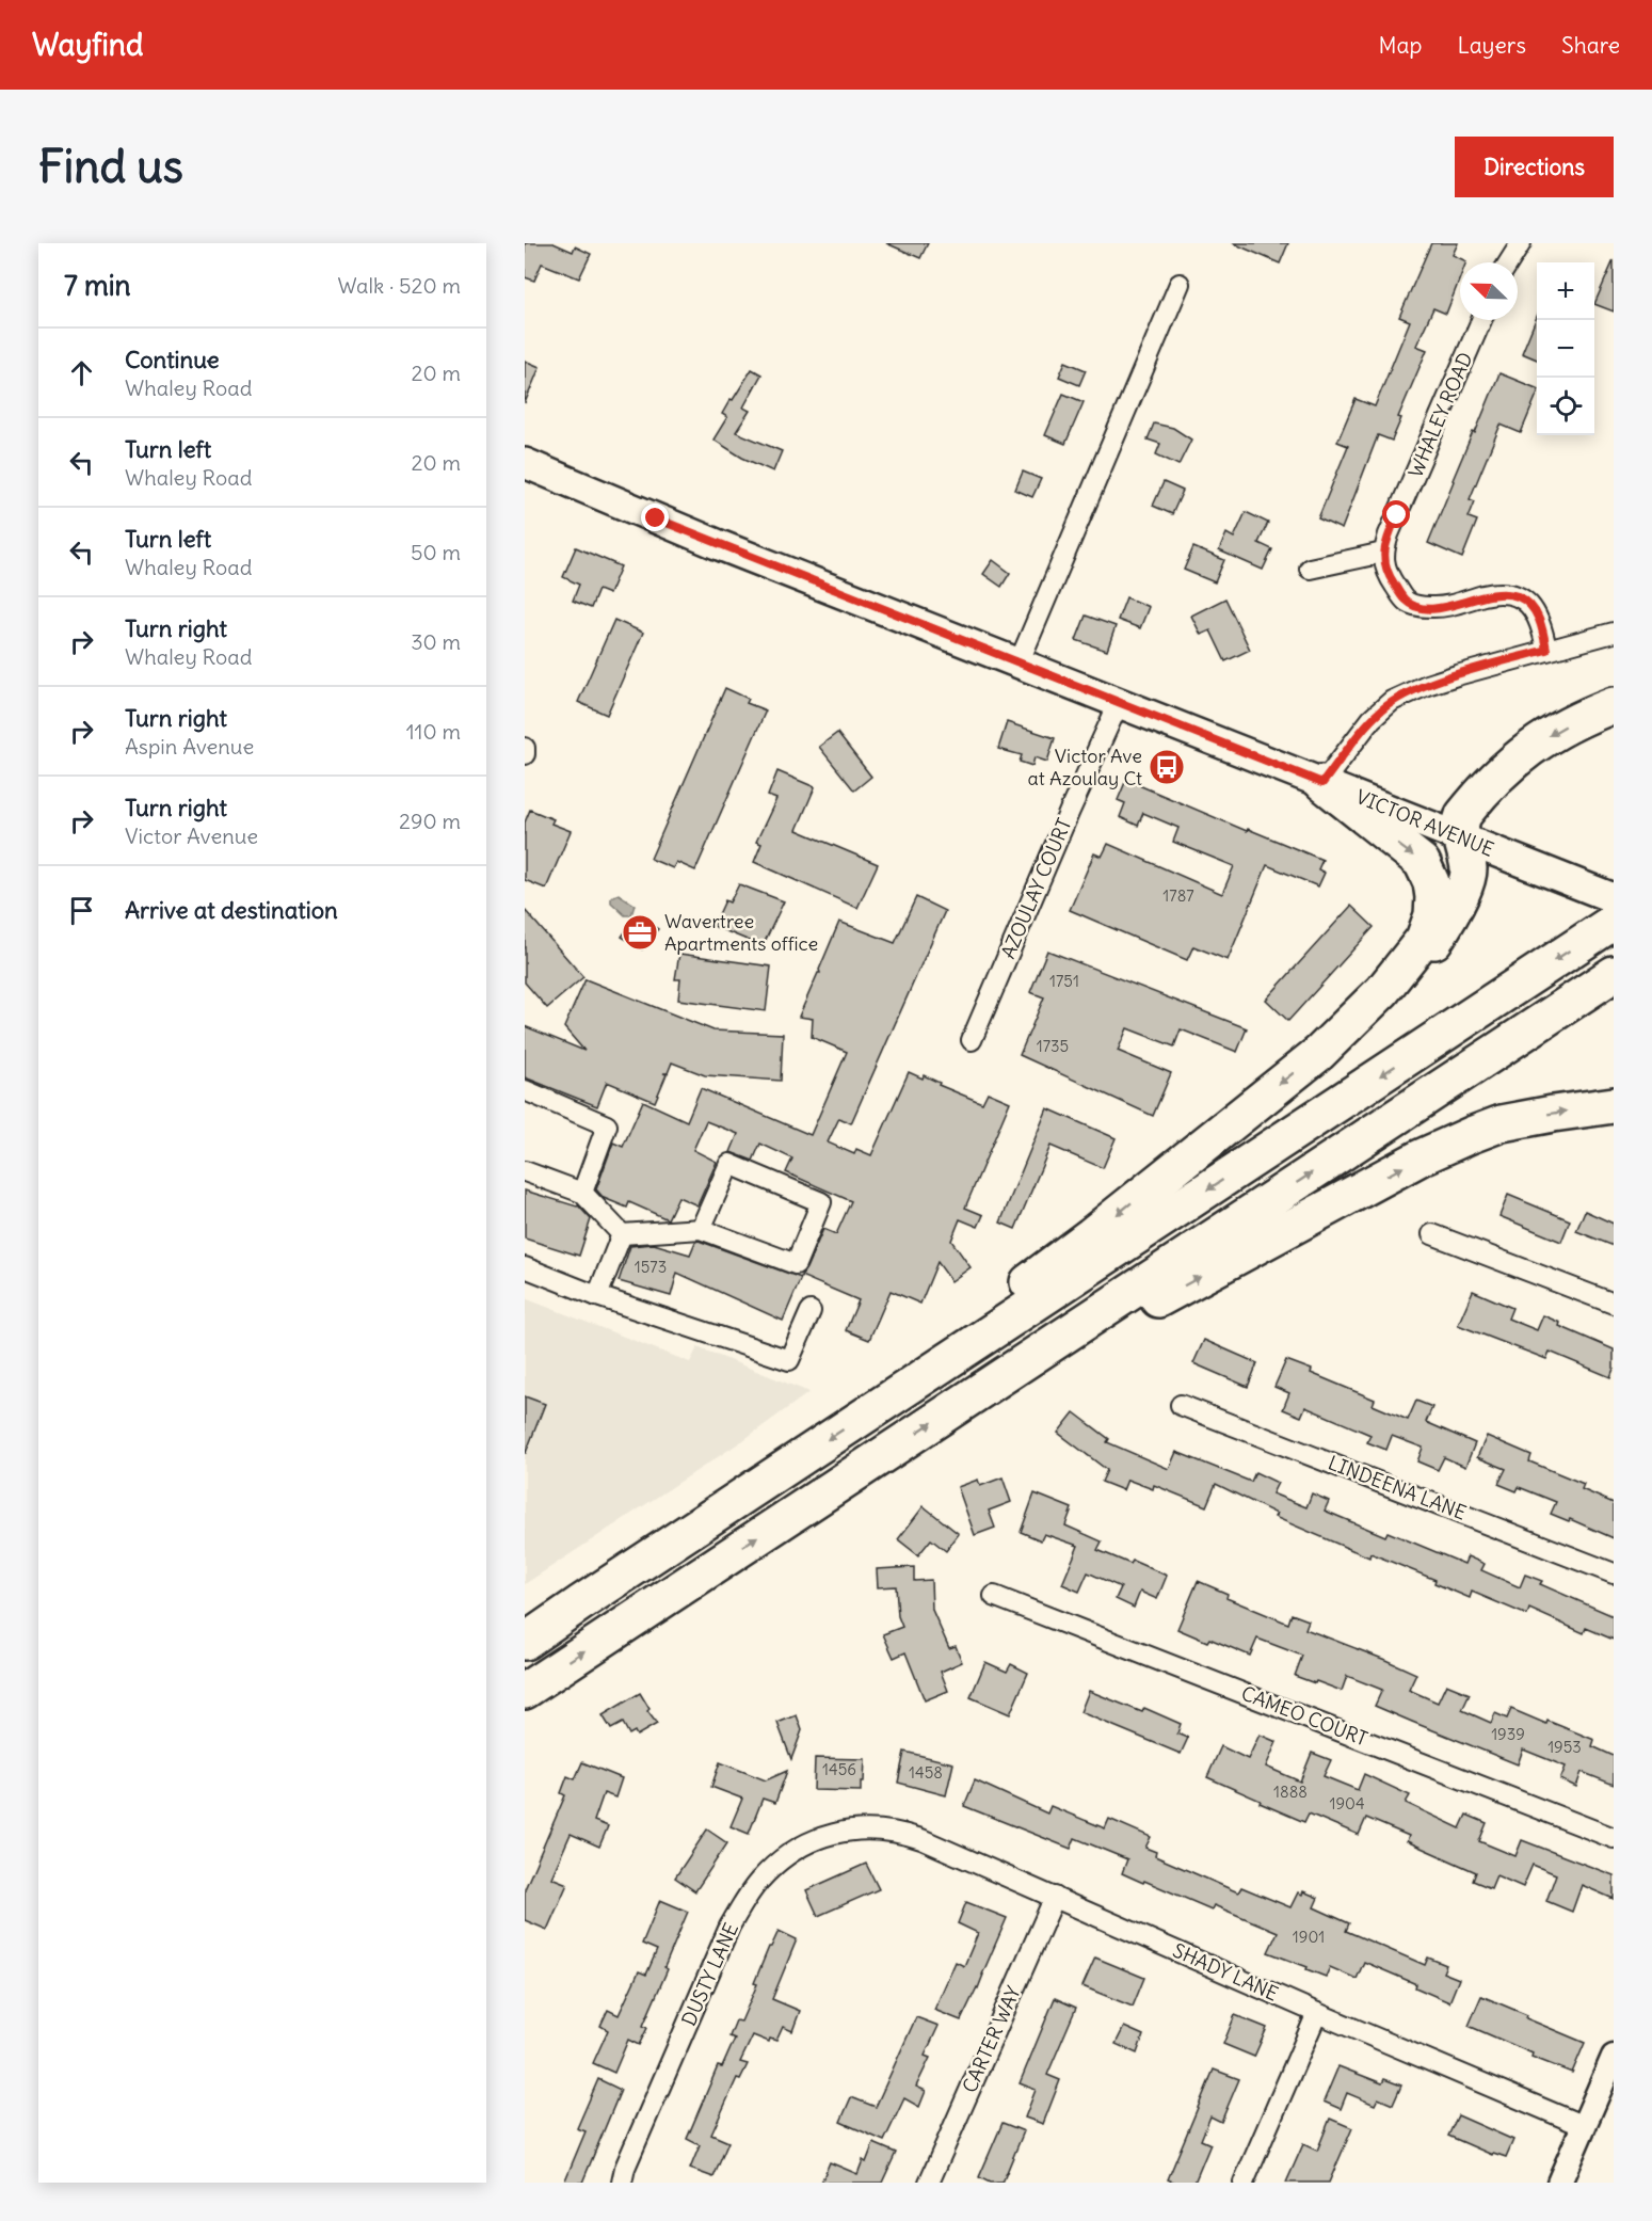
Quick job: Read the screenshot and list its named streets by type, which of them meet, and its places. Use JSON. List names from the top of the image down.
{
  "streets": {
    "main road": ["VICTOR AVENUE"],
    "street": [
      "WHALEY ROAD",
      "AZOULAY COURT",
      "LINDEENA LANE",
      "CAMEO COURT",
      "SHADY LANE",
      "DUSTY LANE",
      "CARTER WAY"
    ]
  },
  "crossings": [
    ["VICTOR AVENUE", "AZOULAY COURT"],
    ["SHADY LANE", "DUSTY LANE"],
    ["SHADY LANE", "CARTER WAY"]
  ],
  "places": {
    "bus stop": ["Victor Ave at Azoulay Ct"],
    "office": ["Wavertree Apartments office"]
  },
  "house_numbers": [
    "1787",
    "1751",
    "1735",
    "1573",
    "1939",
    "1953",
    "1456",
    "1458",
    "1888",
    "1904",
    "1901"
  ],
  "north": "top left",
  "page": {
    "header": "Wayfind",
    "nav": ["Map", "Layers", "Share"],
    "buttons": "Directions",
    "title": "Find us",
    "heading": ["7 min", "Walk · 520 m"],
    "map_buttons": ["+", "−"],
    "list": [
      ["Continue", "Whaley Road", "20 m"],
      ["Turn left", "Whaley Road", "20 m"],
      ["Turn left", "Whaley Road", "50 m"],
      ["Turn right", "Whaley Road", "30 m"],
      ["Turn right", "Aspin Avenue", "110 m"],
      ["Turn right", "Victor Avenue", "290 m"],
      "Arrive at destination"
    ]
  }
}
